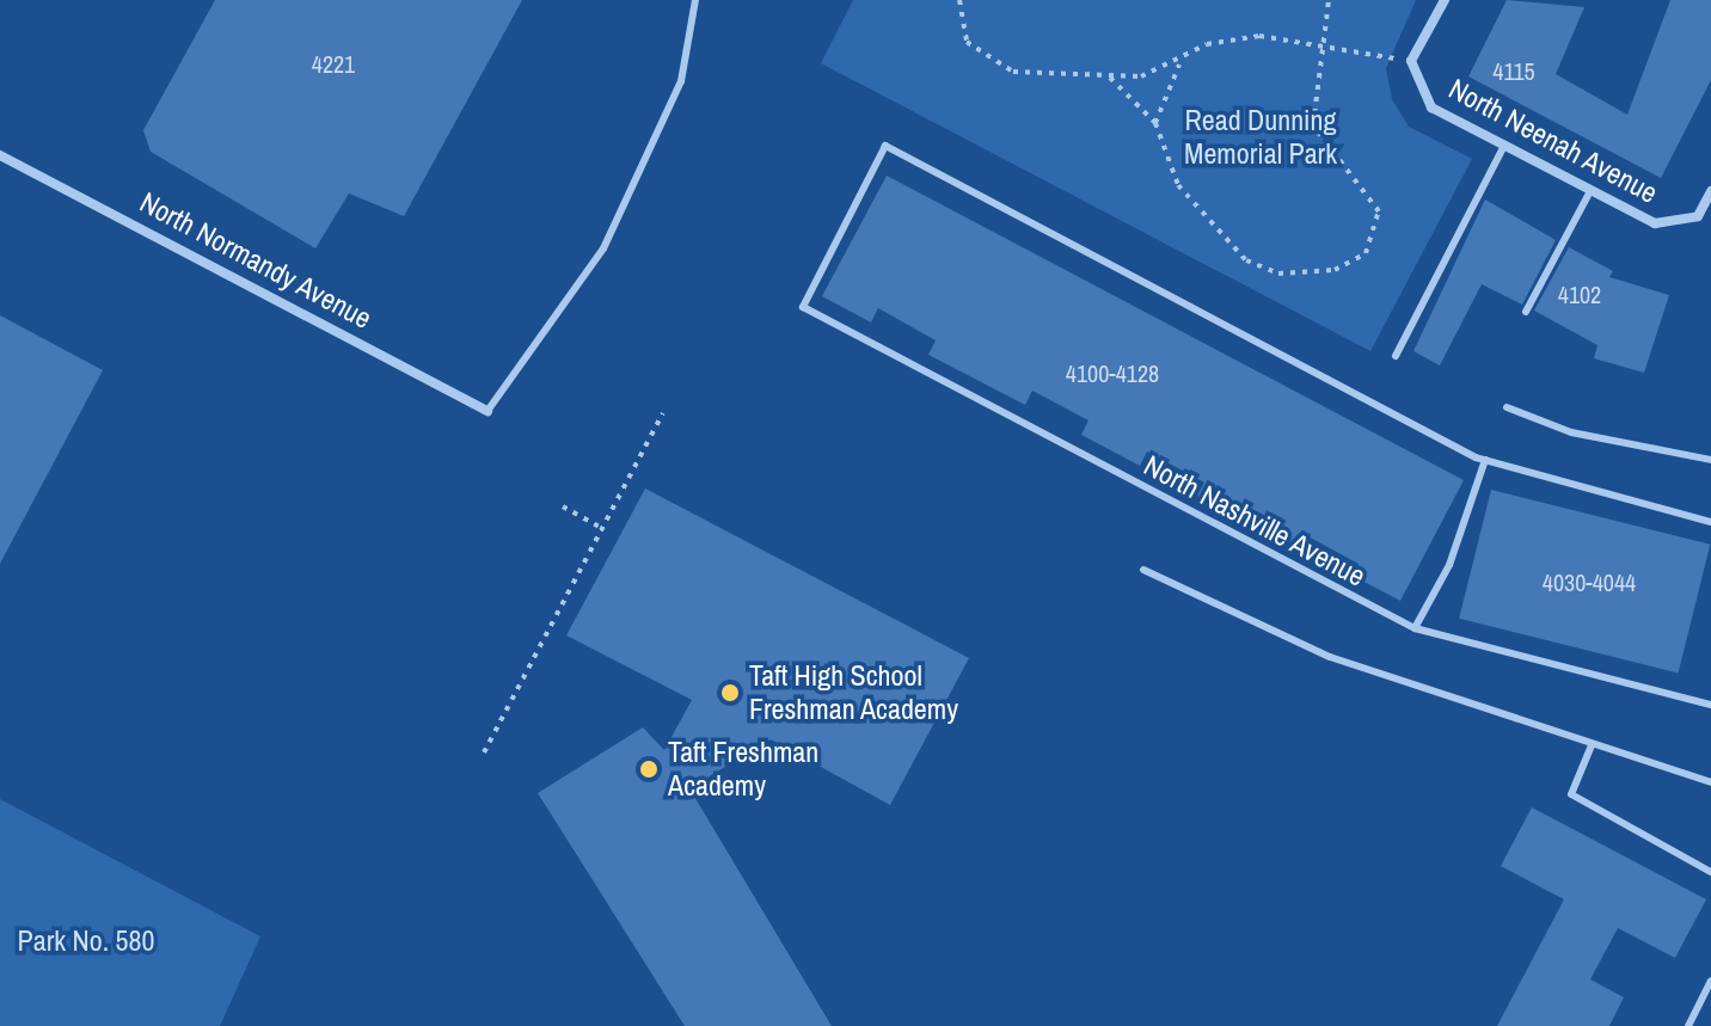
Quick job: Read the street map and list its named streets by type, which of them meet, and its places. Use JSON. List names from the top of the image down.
{
  "streets": {
    "street": ["North Neenah Avenue", "North Normandy Avenue"],
    "lane": ["North Nashville Avenue"]
  },
  "parks": ["Read Dunning Memorial Park", "Park No. 580"],
  "places": ["Taft High School Freshman Academy", "Taft Freshman Academy"],
  "house_numbers": [
    "4221",
    "4115",
    "4102",
    "4100-4128",
    "4030-4044"
  ]
}
